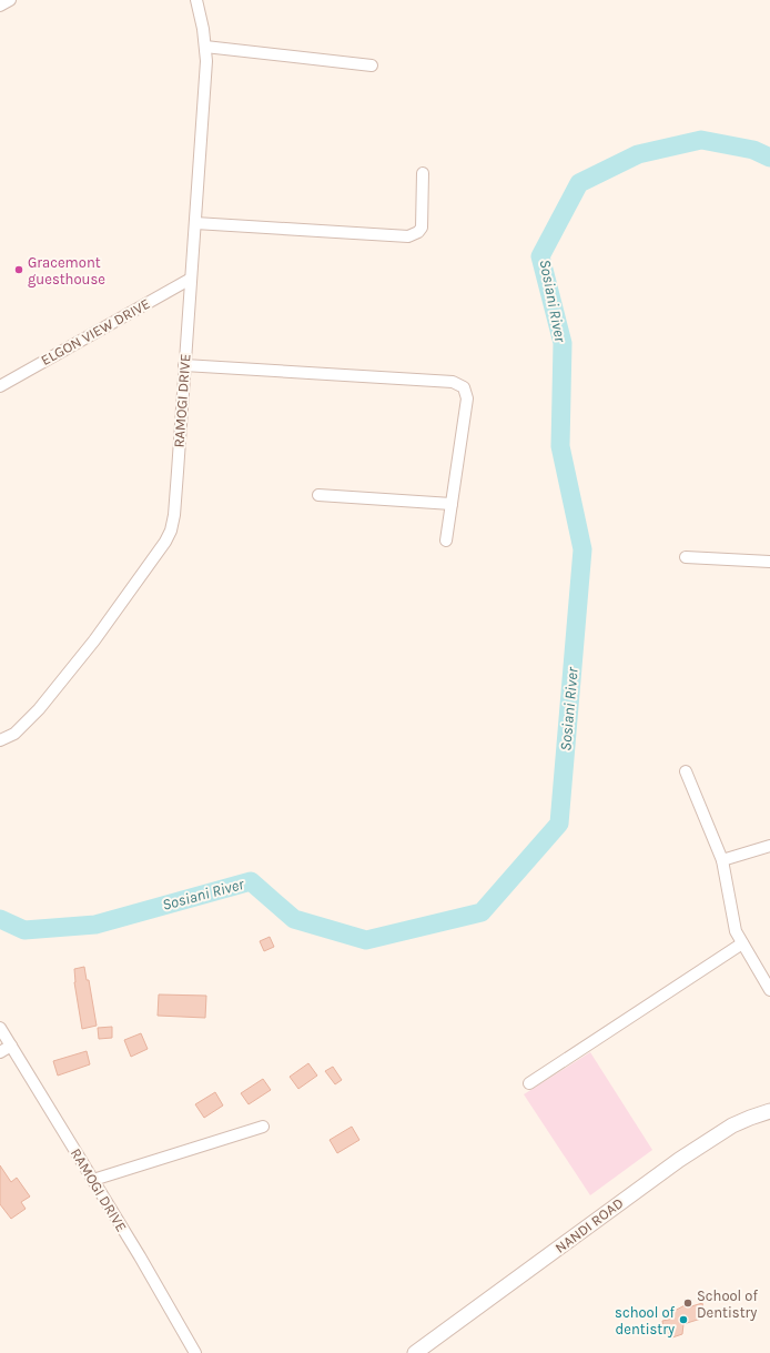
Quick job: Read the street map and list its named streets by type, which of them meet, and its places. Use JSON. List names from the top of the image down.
{
  "streets": {
    "street": ["ELGON VIEW DRIVE", "RAMOGI DRIVE", "NANDI ROAD"]
  },
  "crossings": [
    ["ELGON VIEW DRIVE", "RAMOGI DRIVE"]
  ],
  "water": ["Sosiani River"],
  "places": ["Gracemont guesthouse", "School of Dentistry", "school of dentistry"]
}
